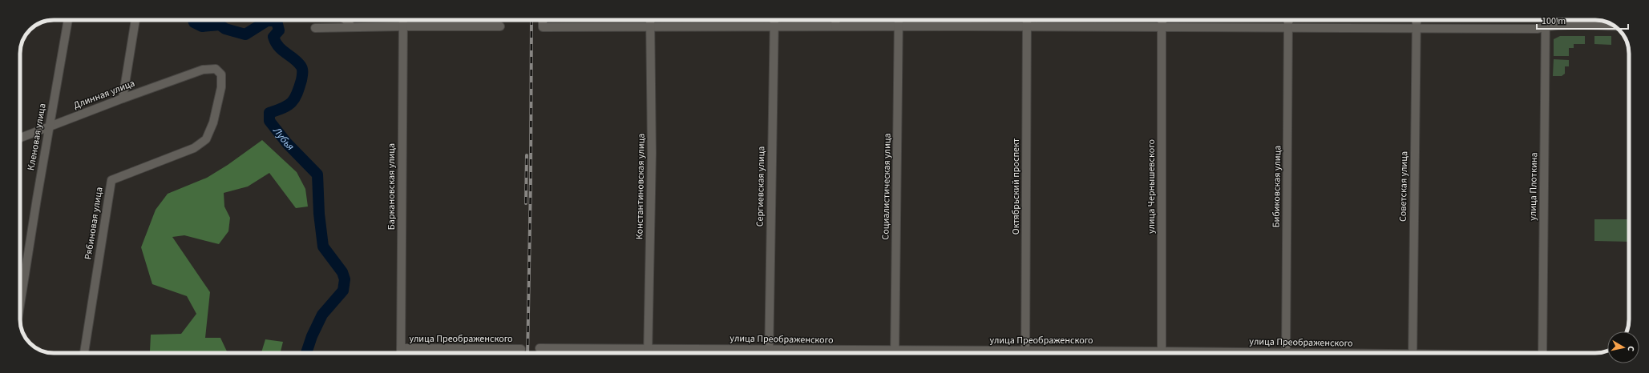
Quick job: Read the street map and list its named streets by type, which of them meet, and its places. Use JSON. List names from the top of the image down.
{
  "streets": {
    "street": [
      "Длинная улица",
      "Кленовая улица",
      "Баркановская улица",
      "Константиновская улица",
      "Сергиевская улица",
      "Социалистическая улица",
      "Октябрьский проспект",
      "улица Чернышевского",
      "Бибиковская улица",
      "Советская улица",
      "улица Плоткина",
      "Рябиновая улица",
      "улица Преображенского"
    ]
  },
  "crossings": [
    ["Длинная улица", "Кленовая улица"],
    ["Длинная улица", "Рябиновая улица"],
    ["Баркановская улица", "улица Преображенского"],
    ["Константиновская улица", "улица Преображенского"]
  ],
  "water": ["Лубья"],
  "scale_bar": "100 m",
  "north": "right"
}
